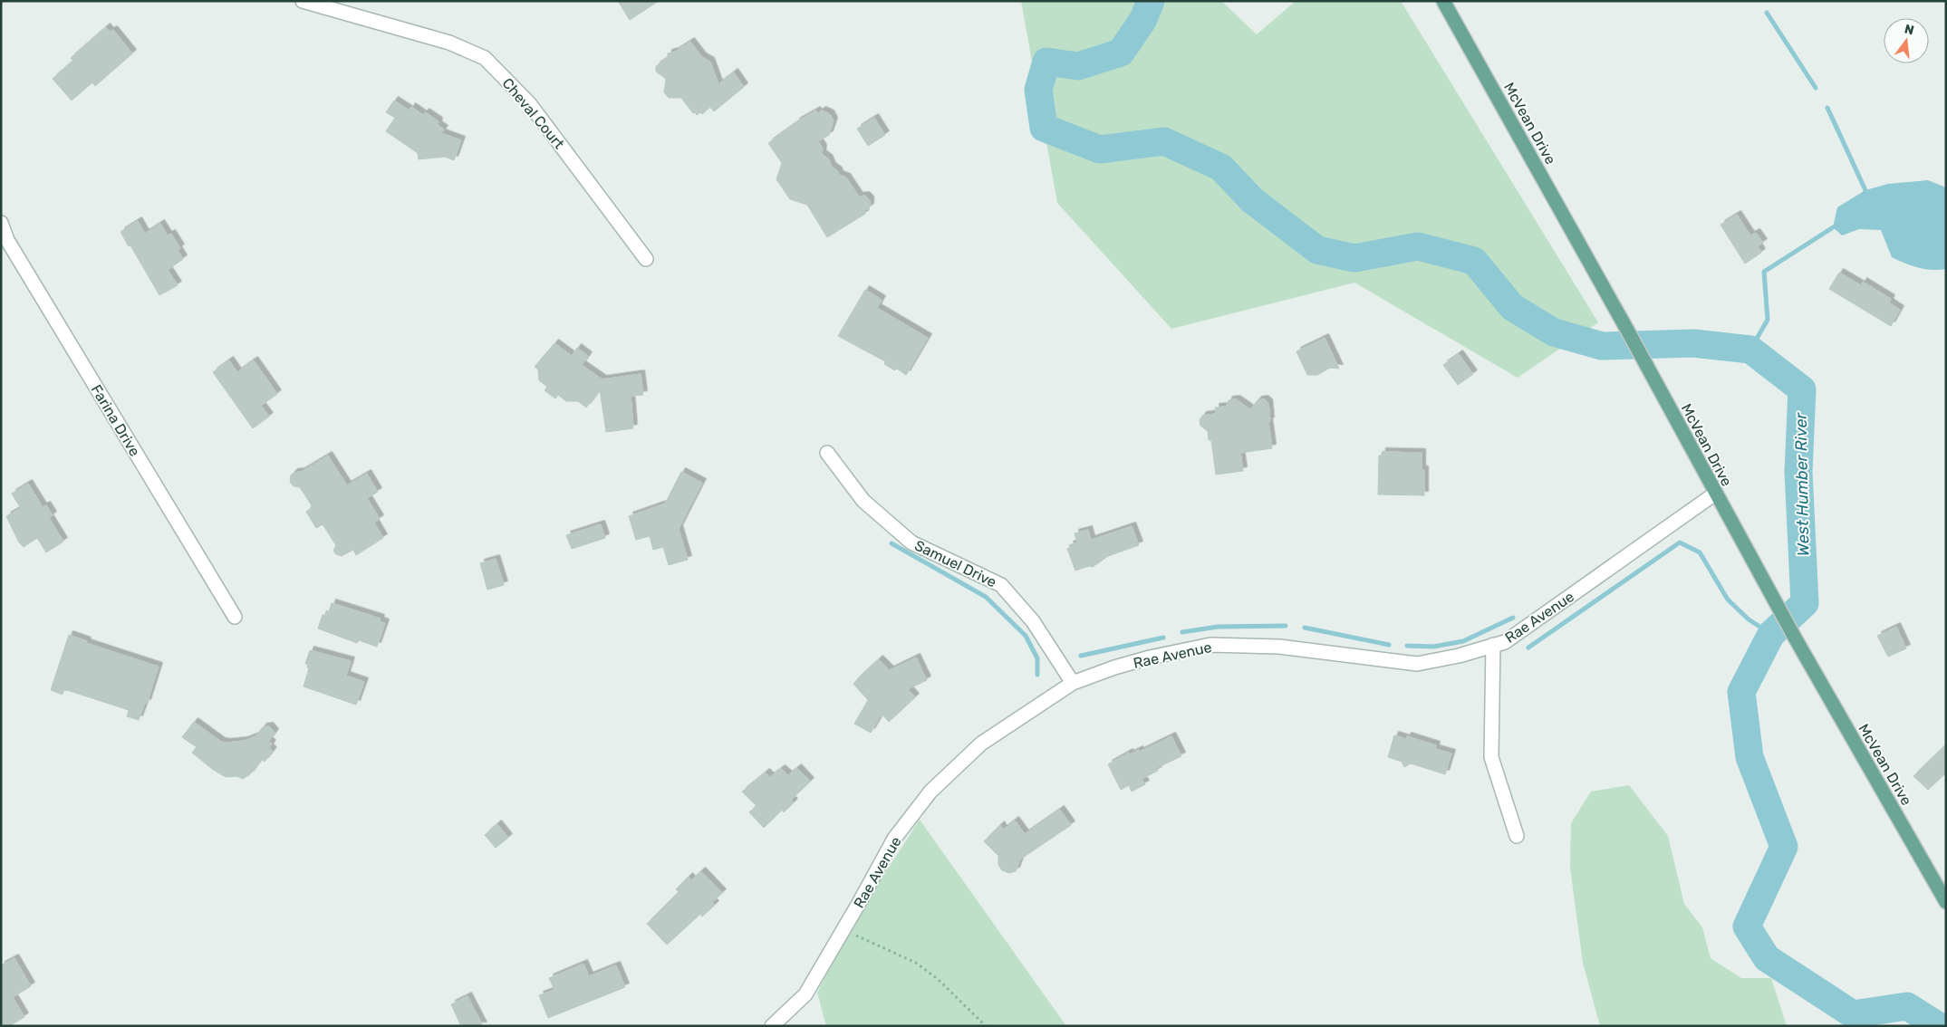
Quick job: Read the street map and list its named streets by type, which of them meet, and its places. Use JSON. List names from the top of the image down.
{
  "streets": {
    "main road": ["McVean Drive"],
    "street": [
      "Cheval Court",
      "Farina Drive",
      "Samuel Drive",
      "Rae Avenue"
    ]
  },
  "crossings": [
    ["McVean Drive", "Rae Avenue"],
    ["Samuel Drive", "Rae Avenue"]
  ],
  "water": ["West Humber River"],
  "north": "top"
}
